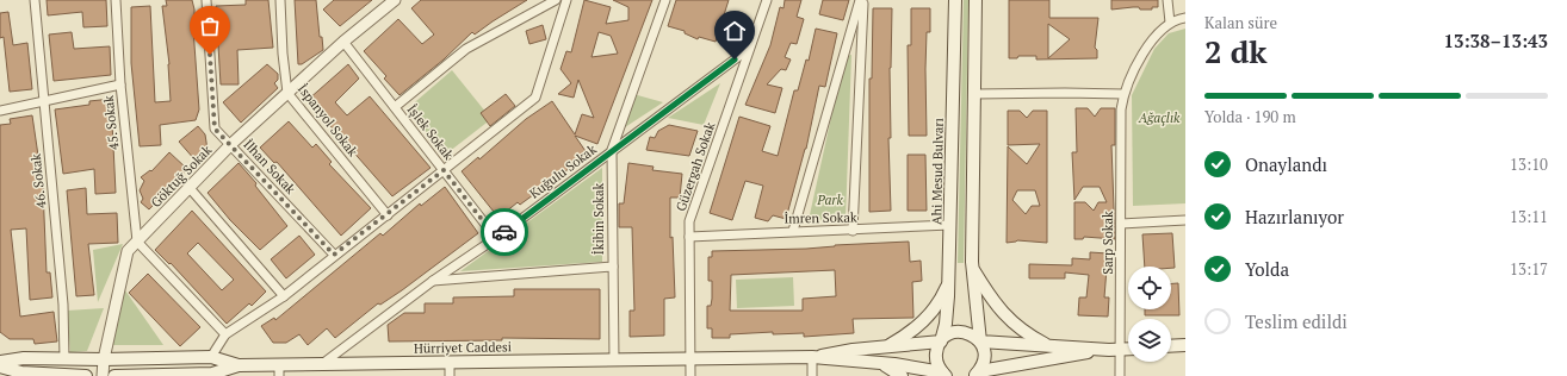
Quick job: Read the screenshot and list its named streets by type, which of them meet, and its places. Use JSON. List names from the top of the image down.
{
  "streets": {
    "main road": ["Ahi Mesud Bulvarı", "Hürriyet Caddesi"],
    "street": [
      "İspanyol Sokak",
      "45. Sokak",
      "İşlek Sokak",
      "İlhan Sokak",
      "Güzergah Sokak",
      "Kuğulu Sokak",
      "Göktuğ Sokak",
      "46. Sokak",
      "İmren Sokak",
      "İkibin Sokak",
      "Sarp Sokak"
    ]
  },
  "crossings": [
    ["İspanyol Sokak", "Göktuğ Sokak"],
    ["45. Sokak", "Göktuğ Sokak"],
    ["İşlek Sokak", "Kuğulu Sokak"],
    ["İşlek Sokak", "Göktuğ Sokak"],
    ["İlhan Sokak", "Göktuğ Sokak"],
    ["Güzergah Sokak", "Kuğulu Sokak"],
    ["Güzergah Sokak", "İmren Sokak"],
    ["Güzergah Sokak", "Hürriyet Caddesi"],
    ["Kuğulu Sokak", "İkibin Sokak"],
    ["Kuğulu Sokak", "Hürriyet Caddesi"],
    ["Ahi Mesud Bulvarı", "İmren Sokak"],
    ["İkibin Sokak", "Hürriyet Caddesi"]
  ],
  "parks": ["Ağaçlık", "Park"],
  "page": {
    "heading": ["2 dk", "Kalan süre", "13:38–13:43"],
    "bar": "Yolda · 190 m",
    "list": [
      ["Onaylandı", "13:10"],
      ["Hazırlanıyor", "13:11"],
      ["Yolda", "13:17"],
      "Teslim edildi"
    ]
  }
}
